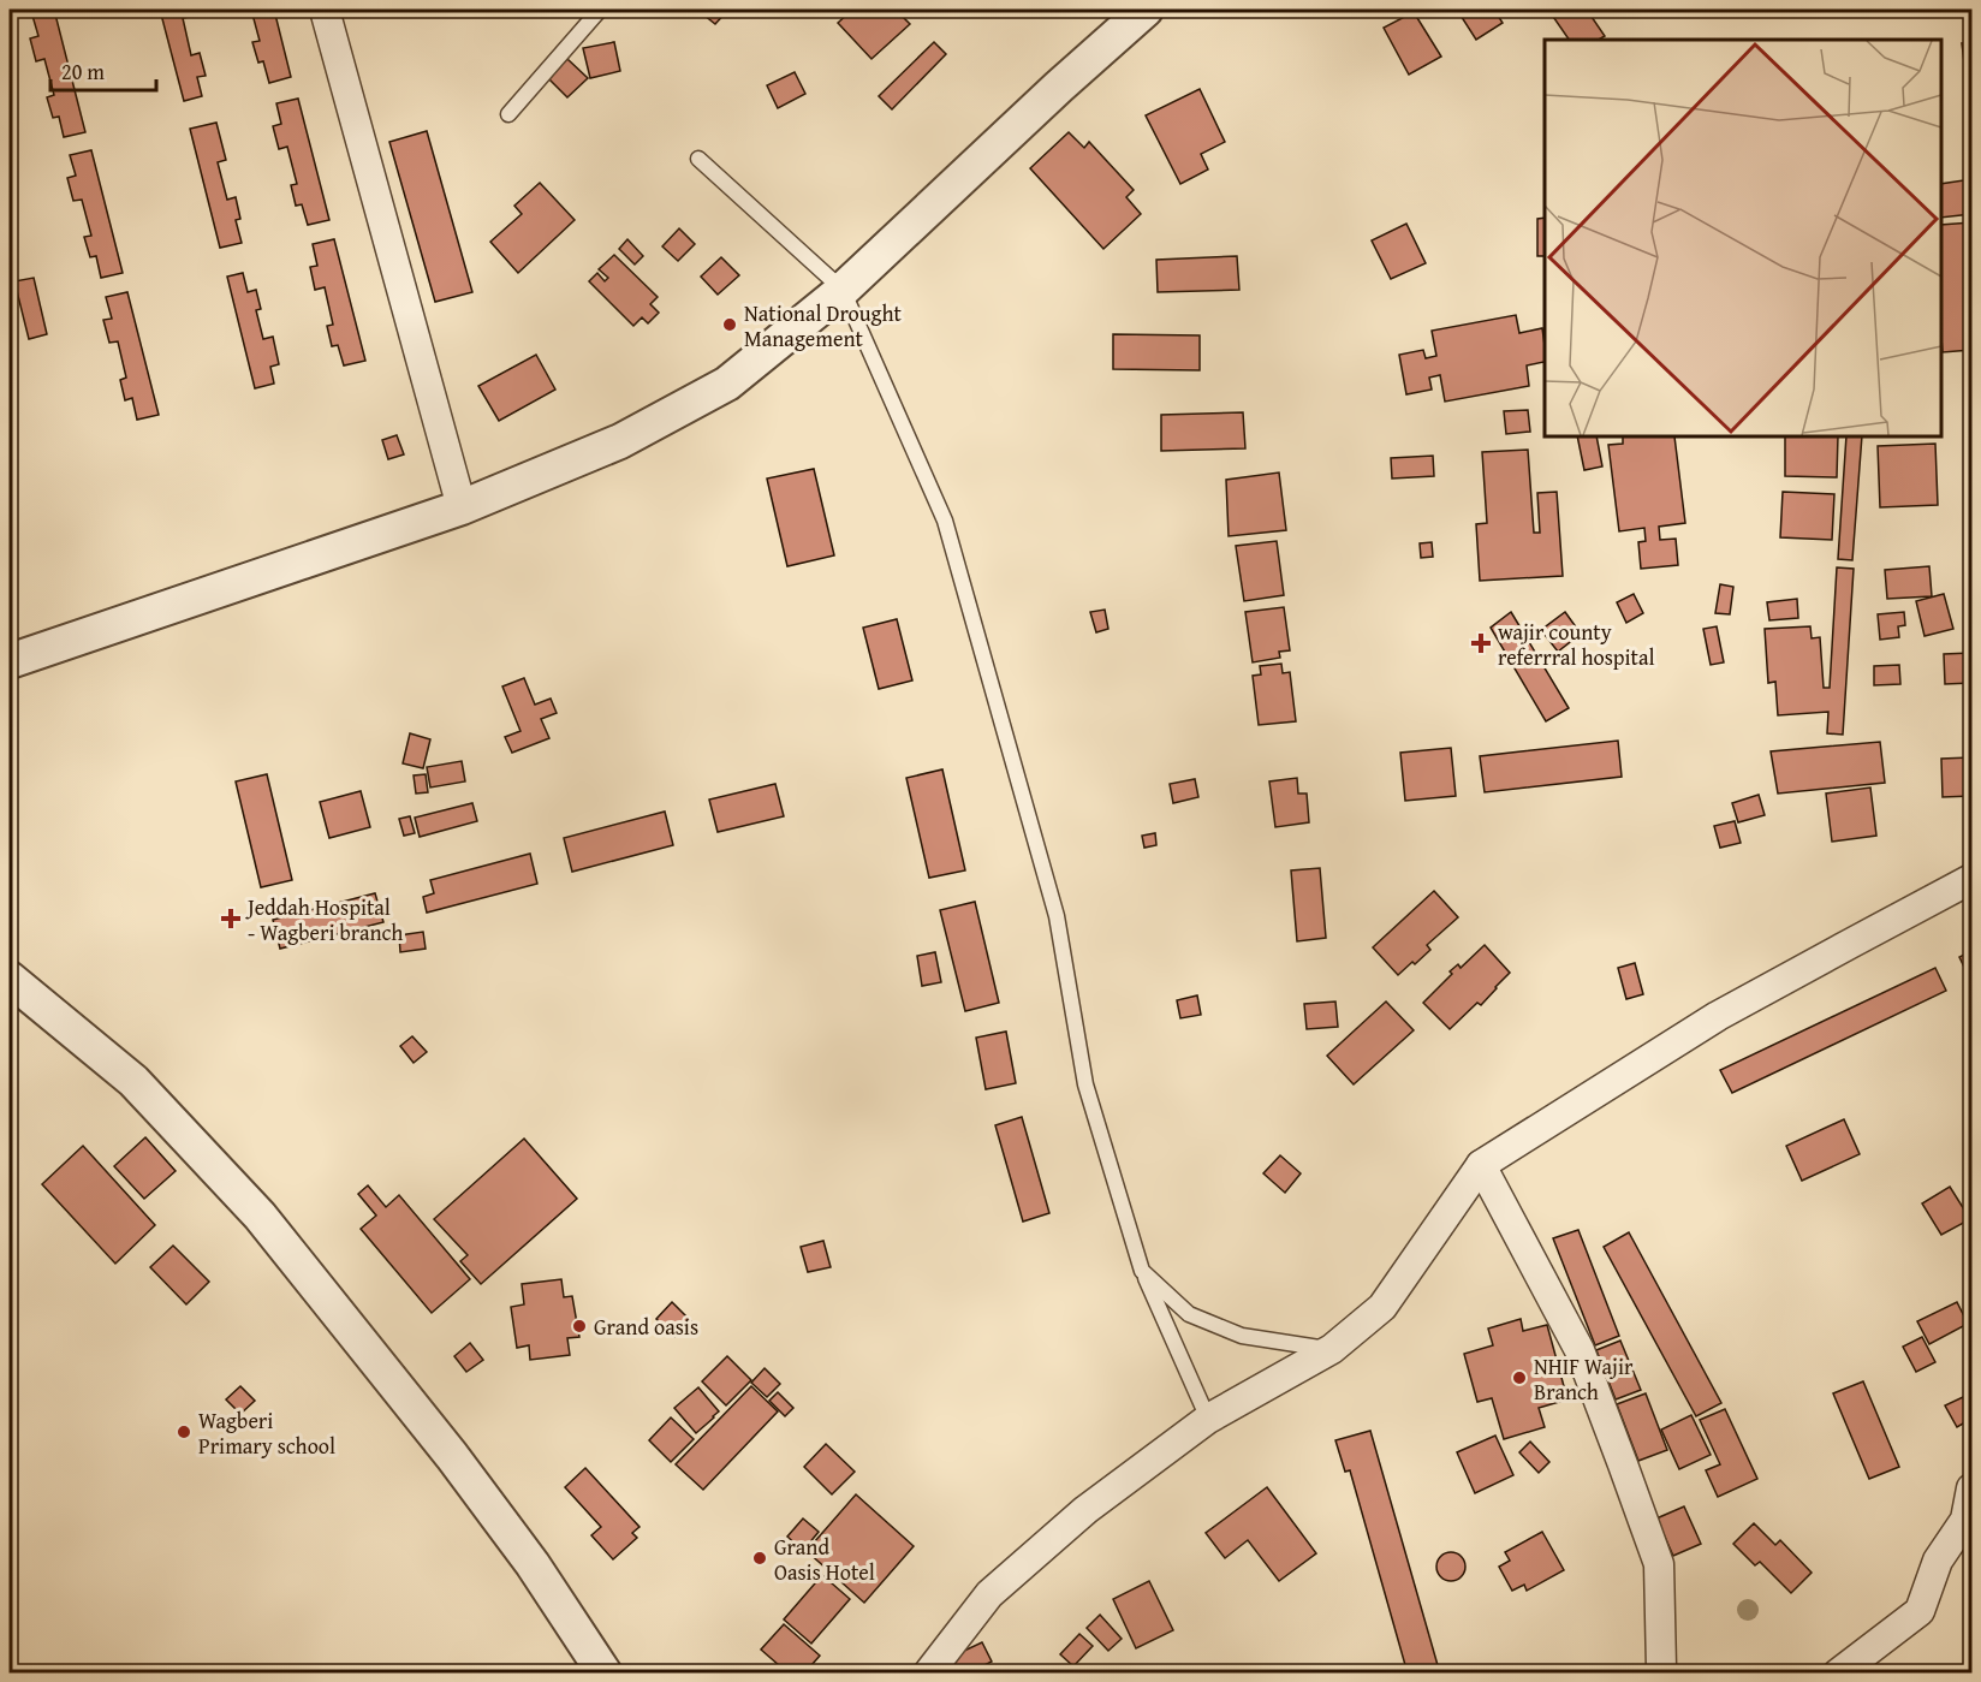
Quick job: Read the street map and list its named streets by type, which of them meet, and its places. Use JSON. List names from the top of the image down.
{
  "places": {
    "other": [
      "National Drought Management",
      "Grand oasis",
      "NHIF Wajir Branch",
      "Wagberi Primary school",
      "Grand Oasis Hotel"
    ],
    "health": ["wajir county referrral hospital", "Jeddah Hospital - Wagberi branch"]
  },
  "scale_bar": "20 m"
}
